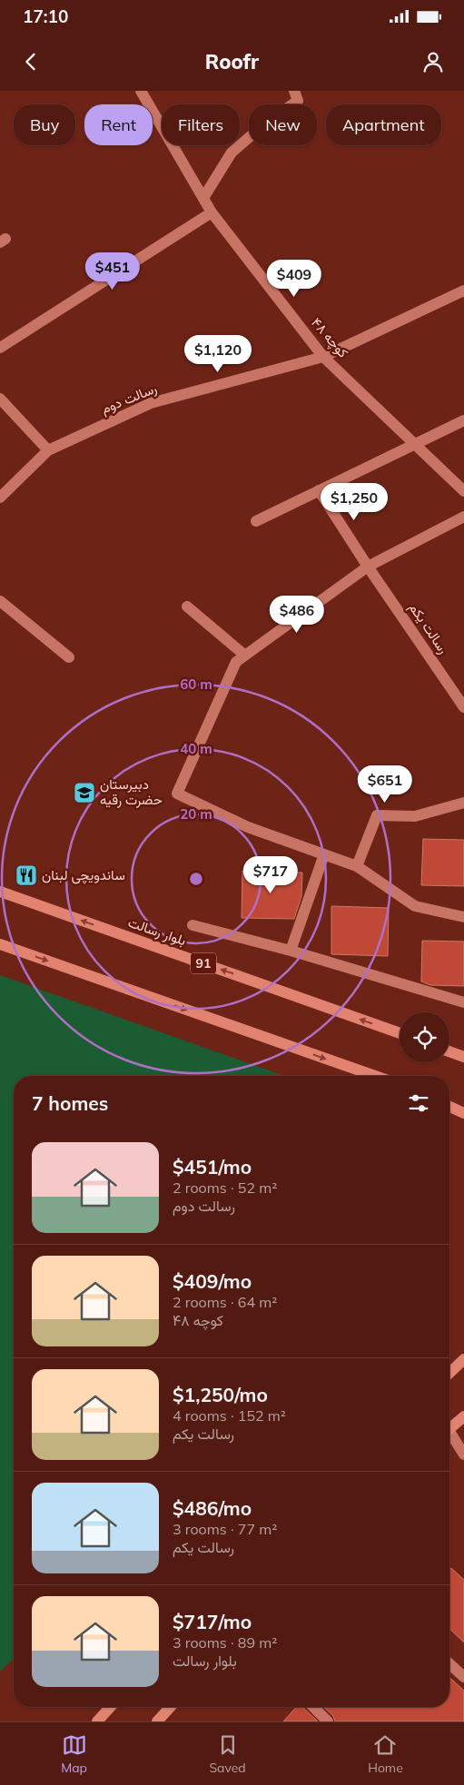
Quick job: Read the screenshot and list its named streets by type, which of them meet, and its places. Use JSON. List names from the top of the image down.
{
  "streets": {
    "main road": ["بلوار رسالت", "91"],
    "street": ["کوچه ۴۸", "رسالت دوم", "رسالت یکم"]
  },
  "crossings": [
    ["کوچه ۴۸", "رسالت دوم"]
  ],
  "places": {
    "school or university": ["دبیرستان حضرت رقیه"],
    "restaurant": ["ساندویچی لبنان"]
  },
  "page": {
    "status": "17:10",
    "header": "Roofr",
    "chip": [
      "Buy",
      "Rent",
      "Filters",
      "New",
      "Apartment"
    ],
    "price": [
      "$451",
      "$409",
      "$1,120",
      "$1,250",
      "$486",
      "$651",
      "$717"
    ],
    "heading": "7 homes",
    "list": [
      {
        "name": "$451/mo",
        "note": "2 rooms · 52 m² · رسالت دوم"
      },
      {
        "name": "$409/mo",
        "note": "2 rooms · 64 m² · کوچه ۴۸"
      },
      {
        "name": "$1,250/mo",
        "note": "4 rooms · 152 m² · رسالت یکم"
      },
      {
        "name": "$486/mo",
        "note": "3 rooms · 77 m² · رسالت یکم"
      },
      {
        "name": "$717/mo",
        "note": "3 rooms · 89 m² · بلوار رسالت"
      }
    ],
    "tabs": ["Map", "Saved", "Home"]
  },
  "rings": ["60 m", "40 m", "20 m"]
}
